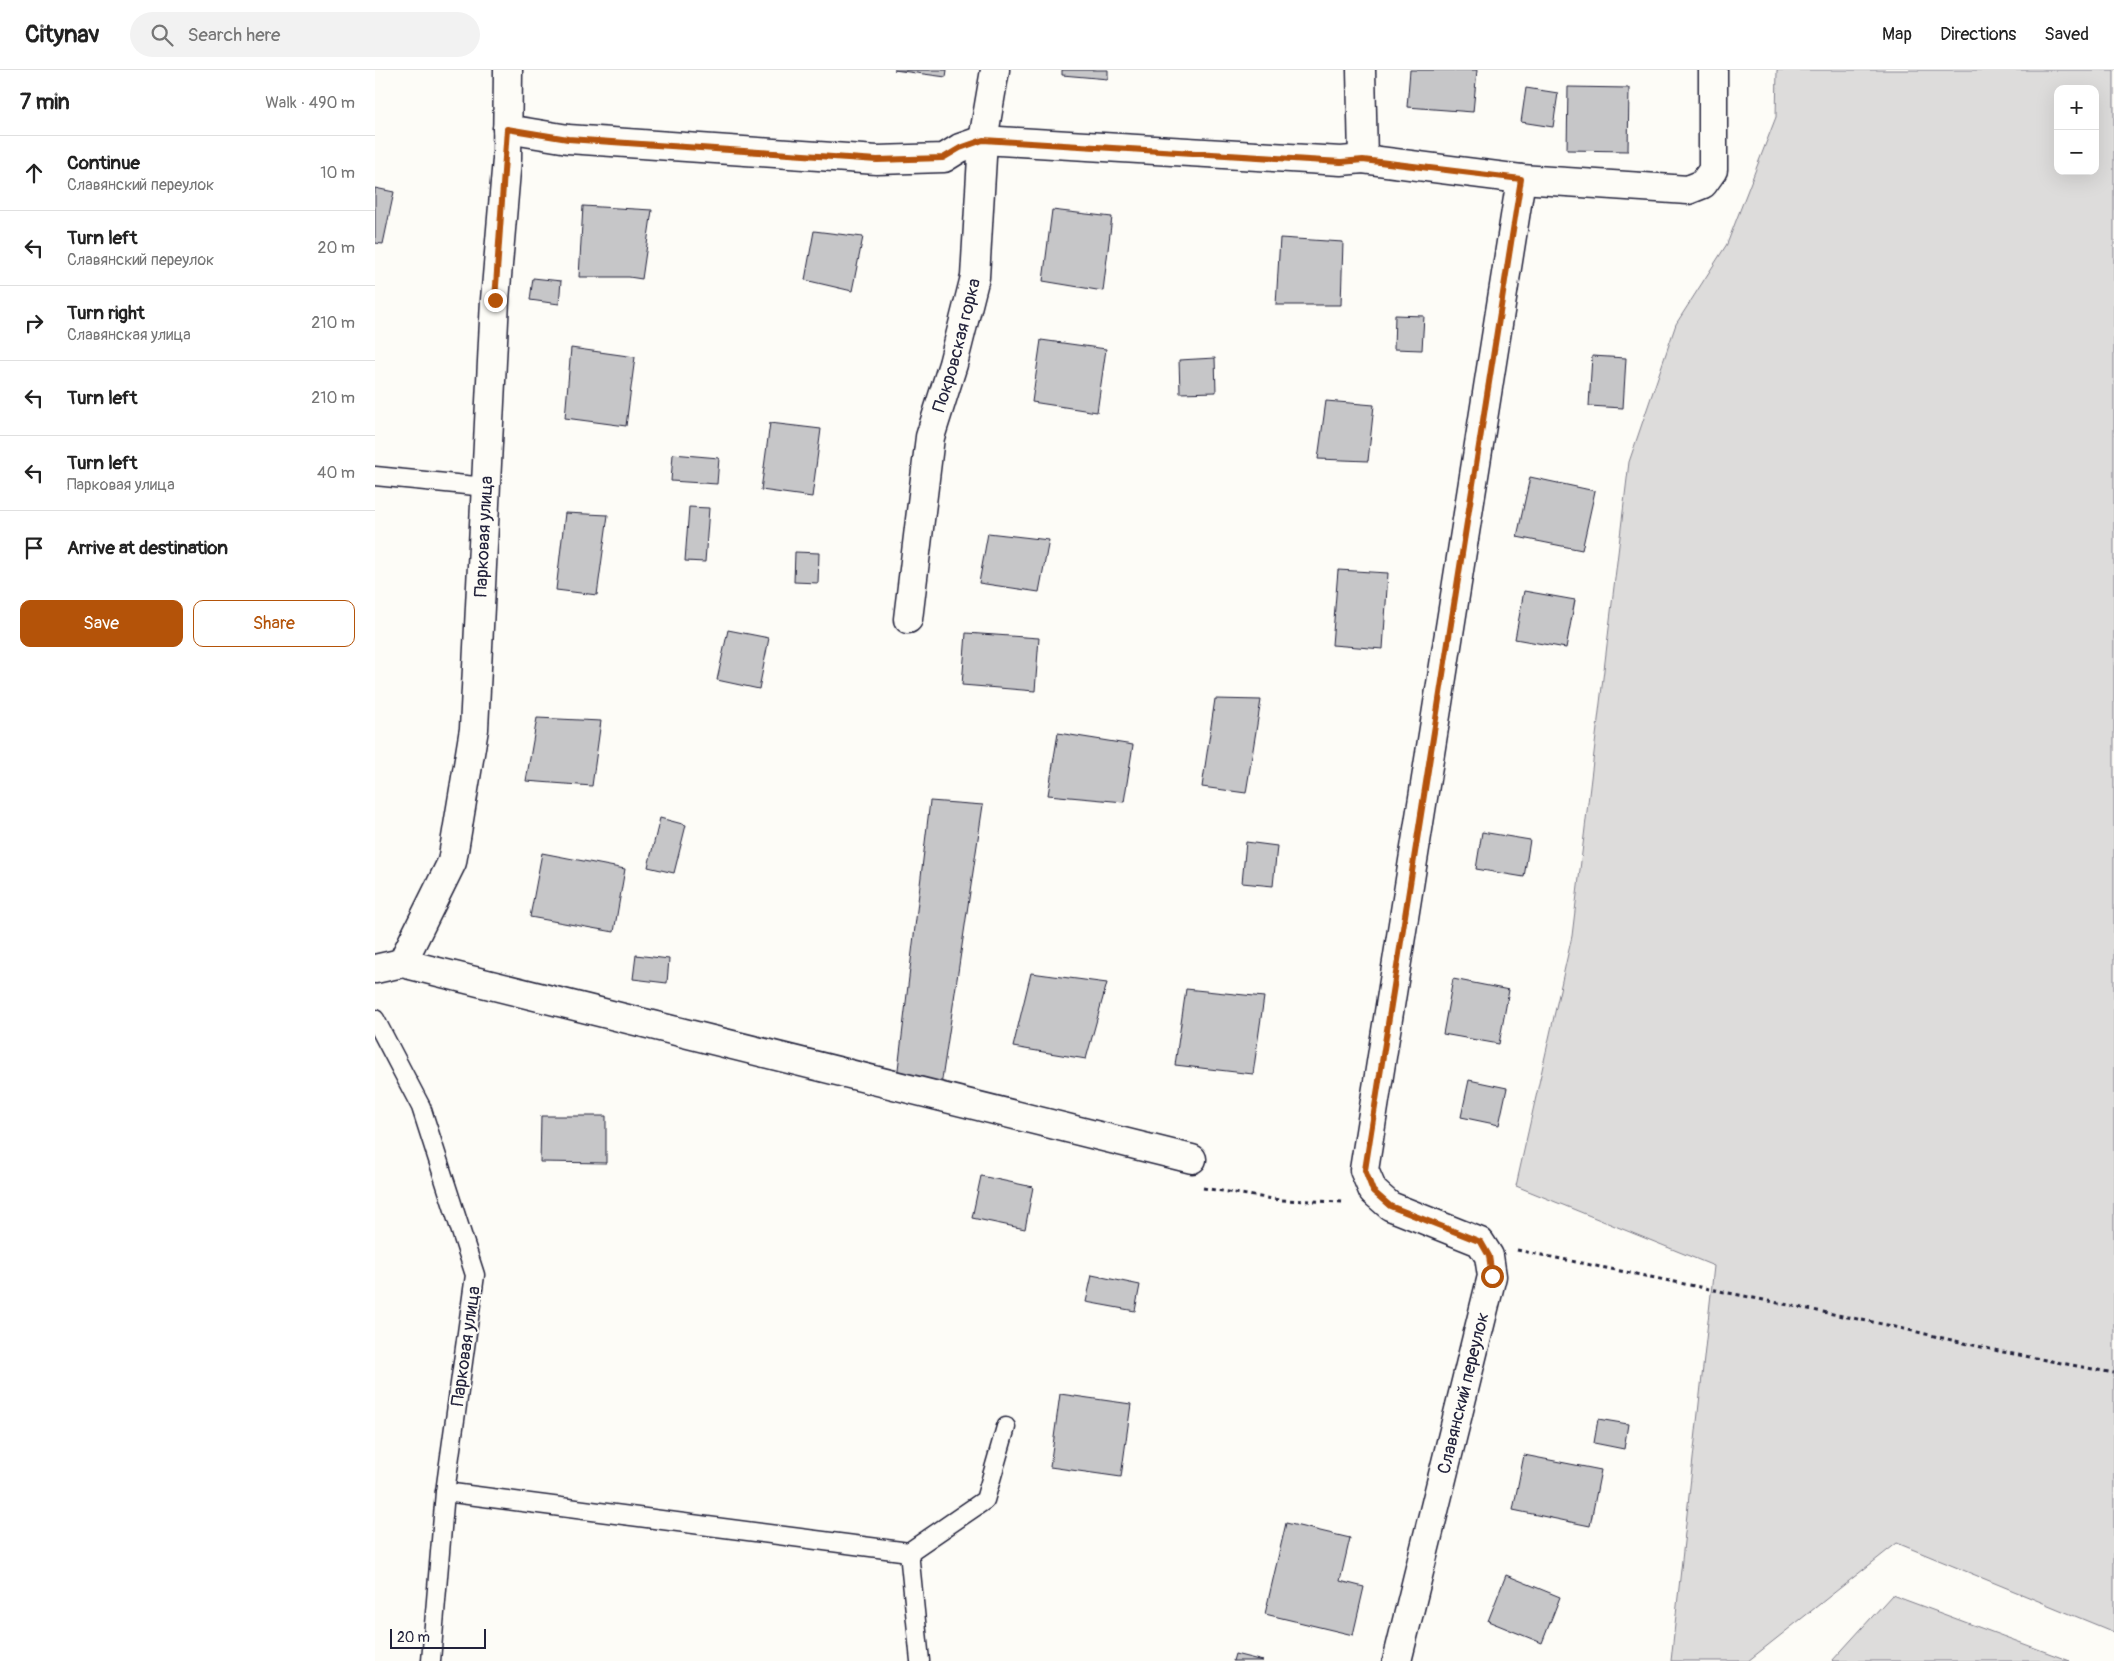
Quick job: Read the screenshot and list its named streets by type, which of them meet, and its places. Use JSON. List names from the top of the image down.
{
  "streets": {
    "street": ["Покровская горка", "Парковая улица", "Славянский переулок"]
  },
  "scale_bar": "20 m",
  "page": {
    "header": "Citynav",
    "search": "Search here",
    "nav": ["Map", "Directions", "Saved"],
    "heading": ["7 min", "Walk · 490 m"],
    "map_buttons": ["+", "−"],
    "list": [
      ["Continue", "Славянский переулок", "10 m"],
      ["Turn left", "Славянский переулок", "20 m"],
      ["Turn right", "Славянская улица", "210 m"],
      ["Turn left", "210 m"],
      ["Turn left", "Парковая улица", "40 m"],
      "Arrive at destination"
    ],
    "buttons": ["Save", "Share"],
    "scale": "20 m"
  }
}
